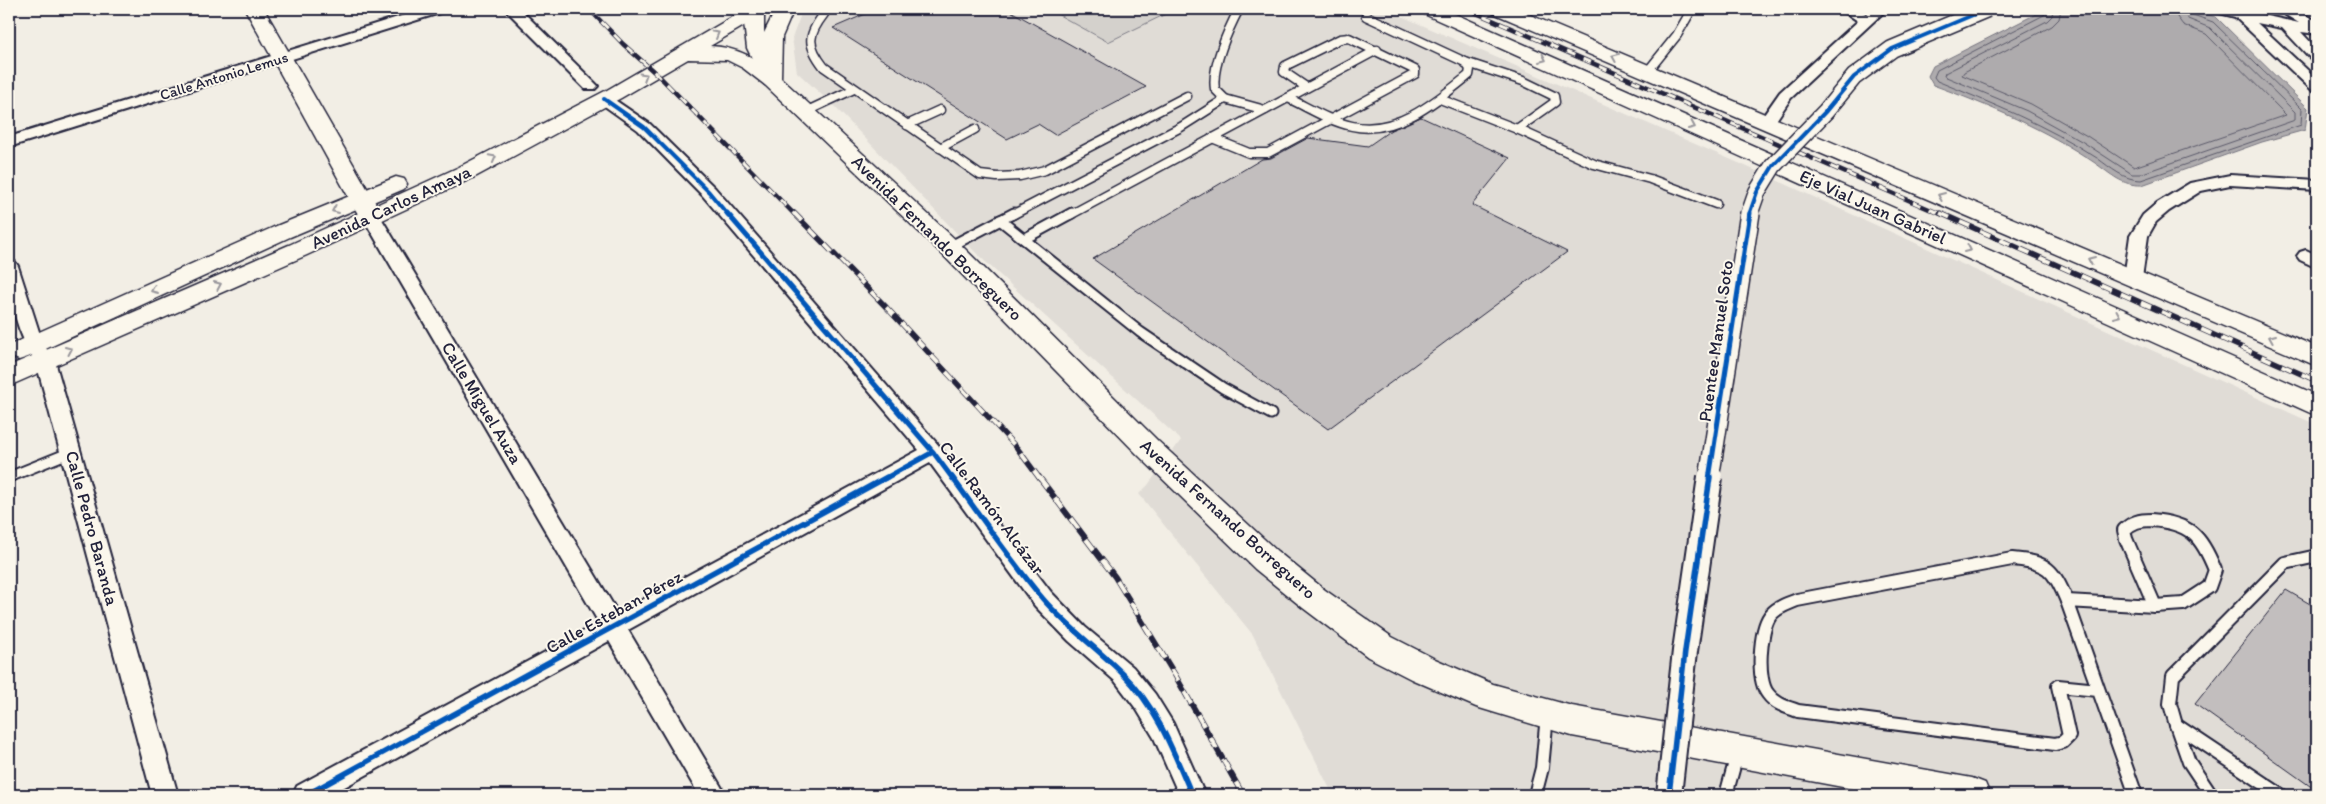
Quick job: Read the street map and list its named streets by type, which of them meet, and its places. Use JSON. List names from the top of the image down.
{
  "streets": {
    "main road": [
      "Avenida Carlos Amaya",
      "Eje Vial Juan Gabriel",
      "Avenida Fernando Borreguero",
      "Calle Miguel Auza"
    ],
    "street": [
      "Calle Antonio Lemus",
      "Puentee Manuel Soto",
      "Calle Ramón Alcázar",
      "Calle Pedro Baranda",
      "Calle Esteban Pérez"
    ]
  },
  "crossings": [
    ["Calle Antonio Lemus", "Calle Miguel Auza"],
    ["Avenida Carlos Amaya", "Calle Miguel Auza"],
    ["Avenida Carlos Amaya", "Calle Ramón Alcázar"],
    ["Avenida Carlos Amaya", "Calle Pedro Baranda"],
    ["Calle Miguel Auza", "Calle Esteban Pérez"],
    ["Calle Ramón Alcázar", "Calle Esteban Pérez"]
  ]
}
